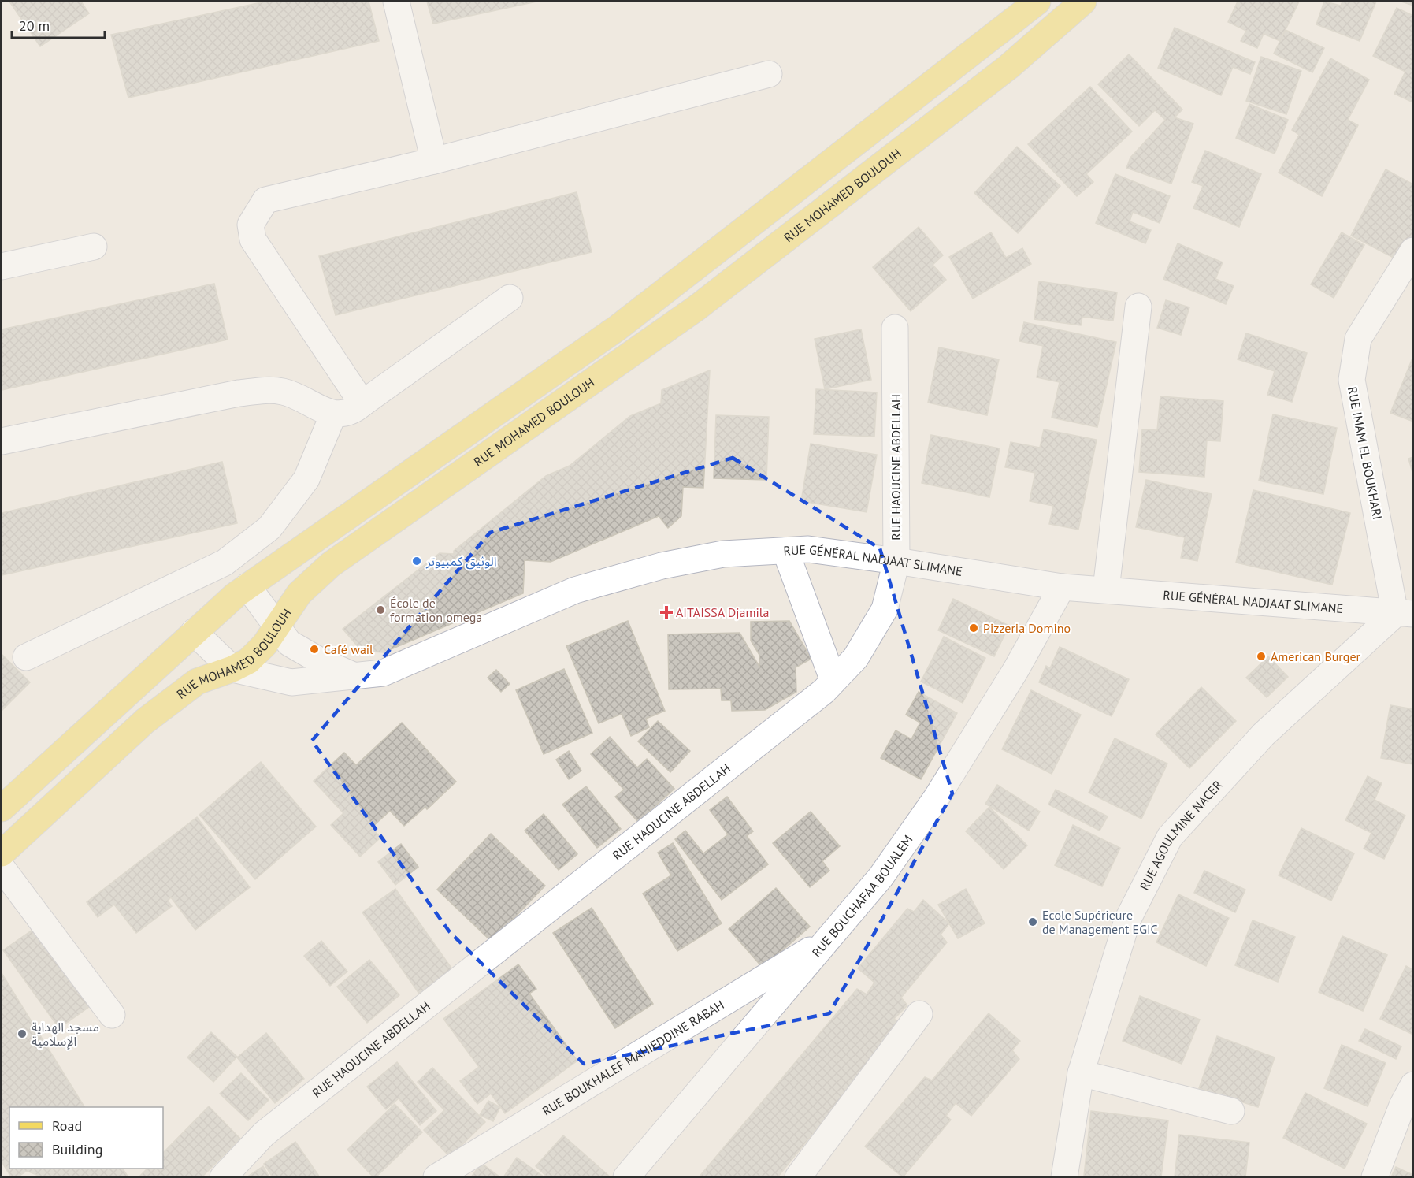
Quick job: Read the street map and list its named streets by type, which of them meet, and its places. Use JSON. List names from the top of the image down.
{
  "streets": {
    "main road": ["RUE MOHAMED BOULOUH"],
    "street": [
      "RUE IMAM EL BOUKHARI",
      "RUE HAOUCINE ABDELLAH",
      "RUE GÉNÉRAL NADJAAT SLIMANE",
      "RUE AGOULMINE NACER",
      "RUE BOUCHAFAA BOUALEM",
      "RUE BOUKHALEF MAHIEDDINE RABAH"
    ]
  },
  "crossings": [
    ["RUE MOHAMED BOULOUH", "RUE GÉNÉRAL NADJAAT SLIMANE"],
    ["RUE IMAM EL BOUKHARI", "RUE GÉNÉRAL NADJAAT SLIMANE"],
    ["RUE IMAM EL BOUKHARI", "RUE AGOULMINE NACER"],
    ["RUE HAOUCINE ABDELLAH", "RUE GÉNÉRAL NADJAAT SLIMANE"],
    ["RUE GÉNÉRAL NADJAAT SLIMANE", "RUE AGOULMINE NACER"],
    ["RUE GÉNÉRAL NADJAAT SLIMANE", "RUE BOUCHAFAA BOUALEM"],
    ["RUE BOUCHAFAA BOUALEM", "RUE BOUKHALEF MAHIEDDINE RABAH"]
  ],
  "places": {
    "other": [
      "الوثيق كمبيوتر",
      "École de formation omega",
      "Pizzeria Domino",
      "Café wail",
      "American Burger",
      "Ecole Supérieure de Management EGIC",
      "مسجد الهداية الإسلامية"
    ],
    "health": ["AITAISSA Djamila"]
  },
  "legend": ["Road", "Building"],
  "scale_bar": "20 m"
}
